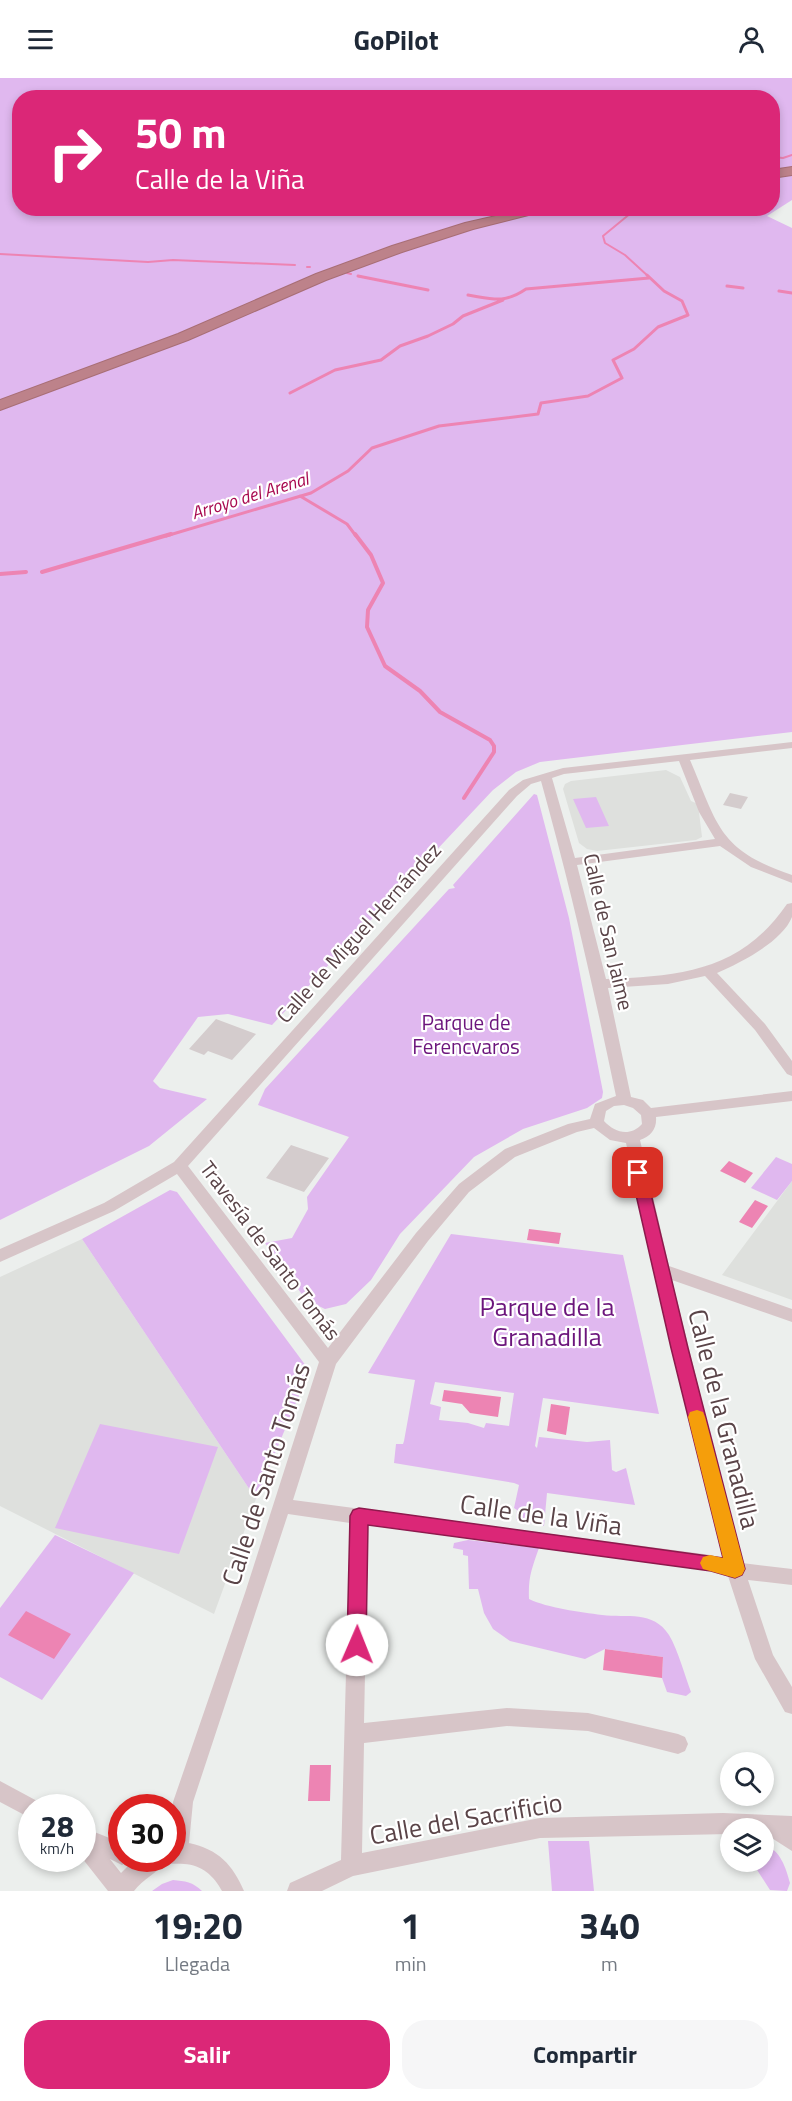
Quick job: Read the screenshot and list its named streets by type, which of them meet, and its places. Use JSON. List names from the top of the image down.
{
  "streets": {
    "street": [
      "Calle de San Jaime",
      "Calle de Miguel Hernández",
      "Travesía de Santo Tomás",
      "Calle de la Granadilla",
      "Calle de Santo Tomás",
      "Calle de la Viña",
      "Calle del Sacrificio"
    ]
  },
  "crossings": [
    ["Calle de San Jaime", "Calle de Miguel Hernández"],
    ["Calle de San Jaime", "Calle de la Granadilla"],
    ["Calle de San Jaime", "Calle de Santo Tomás"],
    ["Calle de Miguel Hernández", "Travesía de Santo Tomás"],
    ["Travesía de Santo Tomás", "Calle de Santo Tomás"],
    ["Calle de la Granadilla", "Calle de Santo Tomás"],
    ["Calle de la Granadilla", "Calle de la Viña"],
    ["Calle de Santo Tomás", "Calle de la Viña"]
  ],
  "water": ["Arroyo del Arenal"],
  "parks": ["Parque de Ferencvaros", "Parque de la Granadilla"],
  "page": {
    "header": "GoPilot",
    "turn": ["50 m", "Calle de la Viña"],
    "speed": "28 km/h",
    "limit": "30",
    "eta": [
      "19:20",
      "Llegada",
      "1",
      "min",
      "340",
      "m"
    ],
    "buttons": ["Salir", "Compartir"]
  }
}
